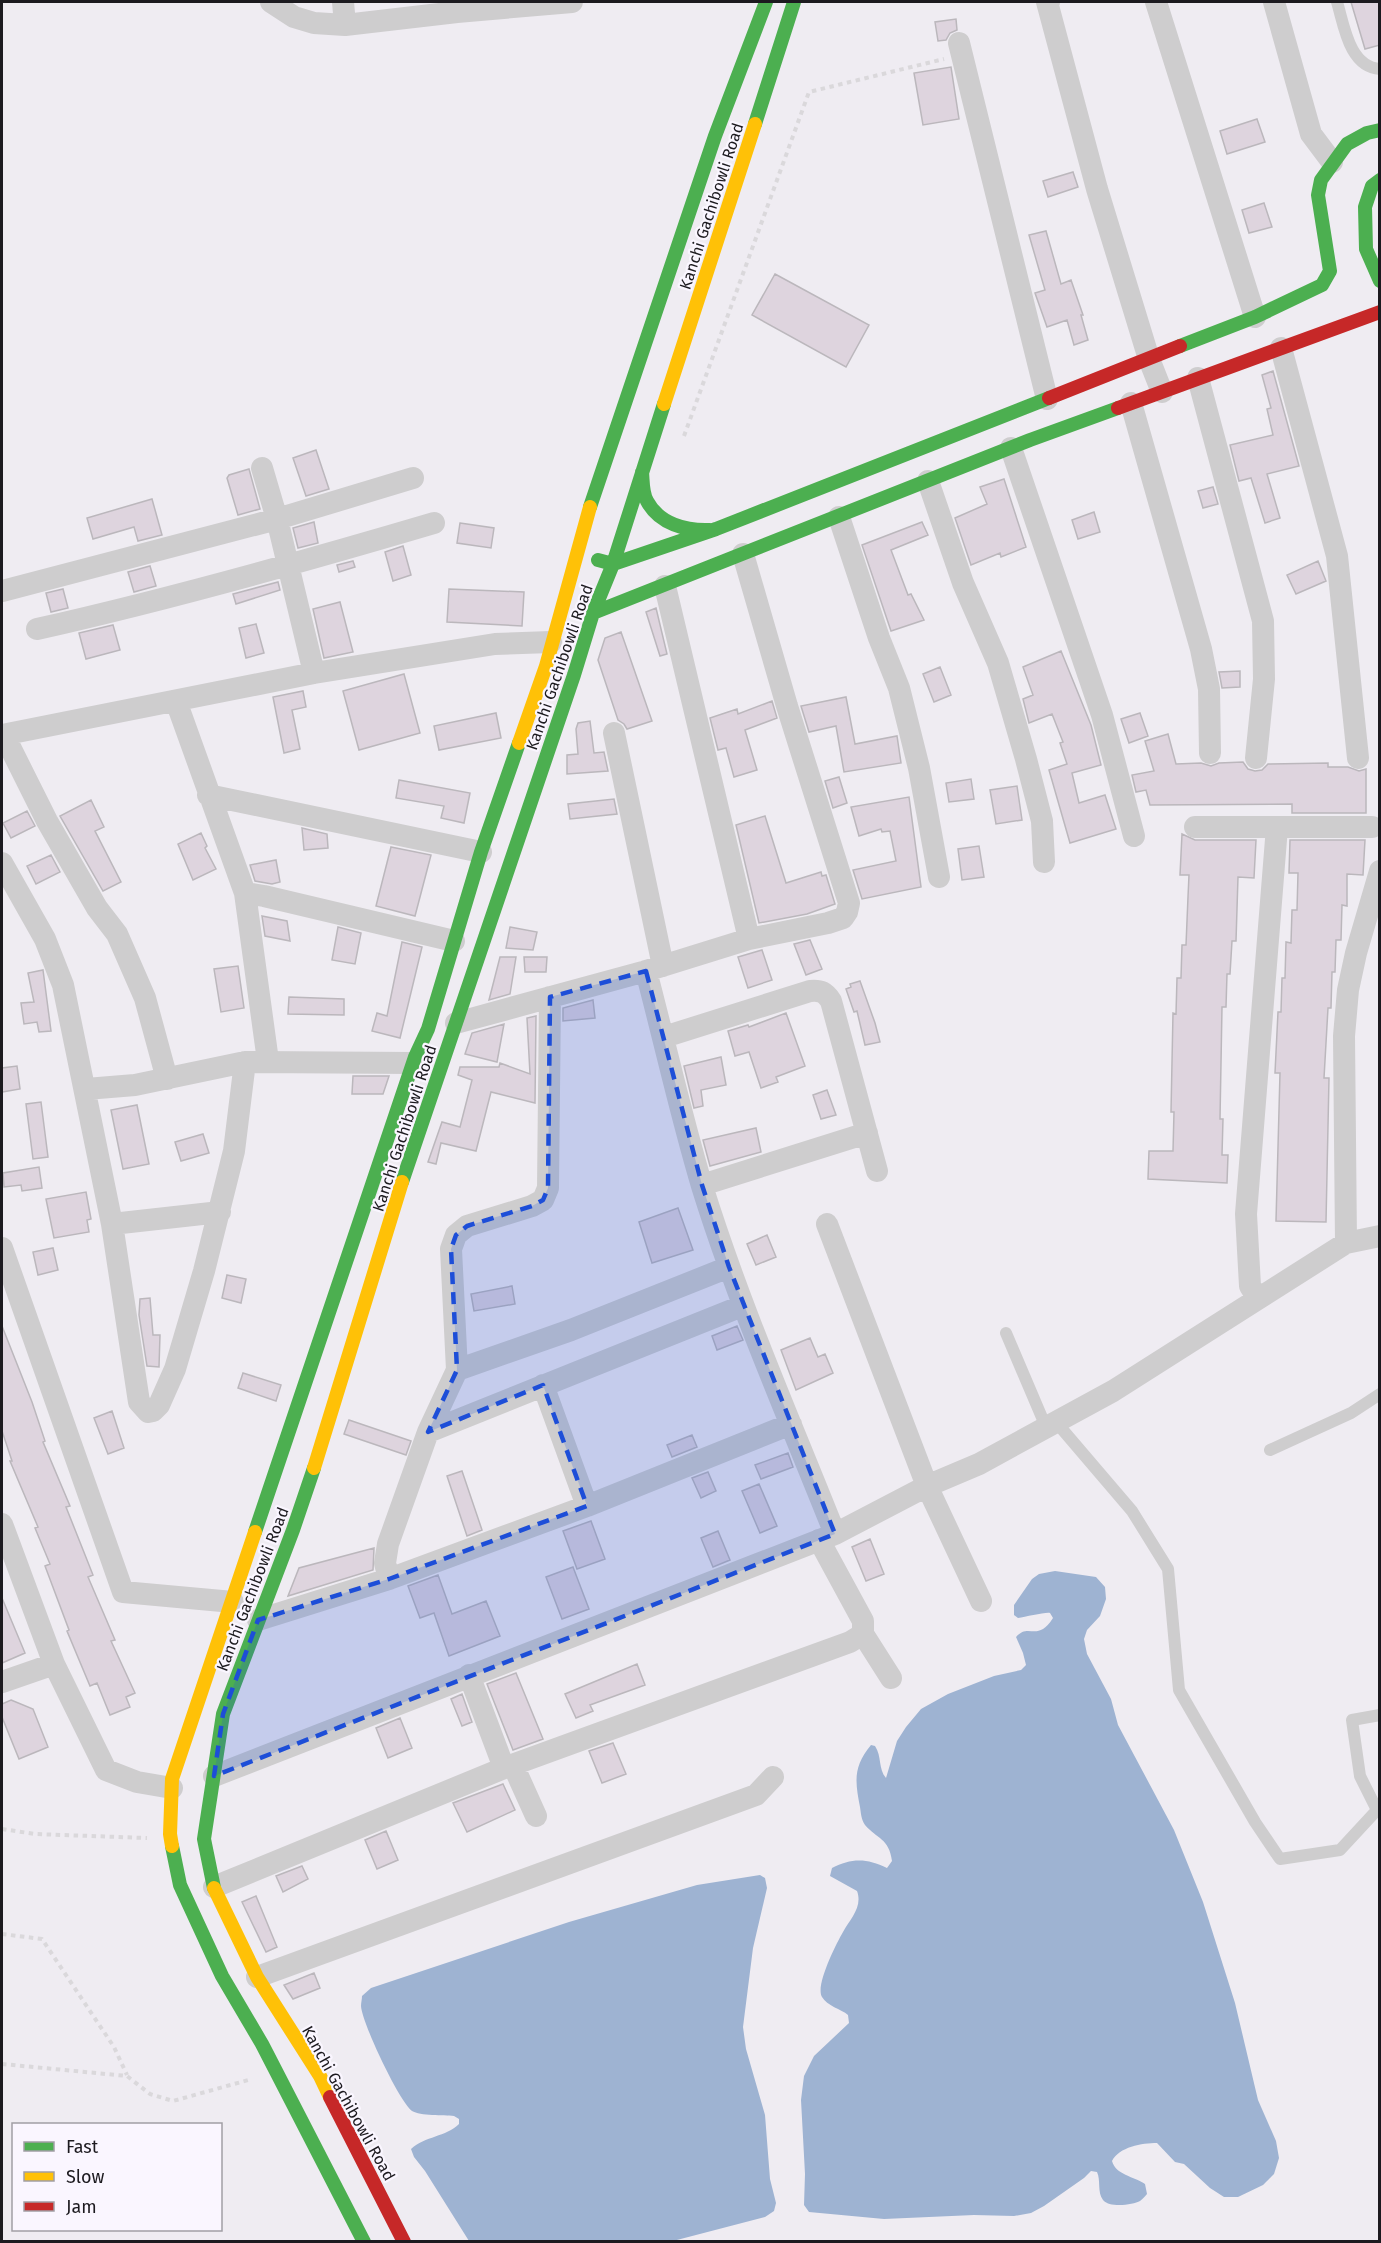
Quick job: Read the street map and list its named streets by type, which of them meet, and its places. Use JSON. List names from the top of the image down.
{
  "streets": {
    "main road": ["Kanchi Gachibowli Road"]
  },
  "legend": ["Fast", "Slow", "Jam"]
}
